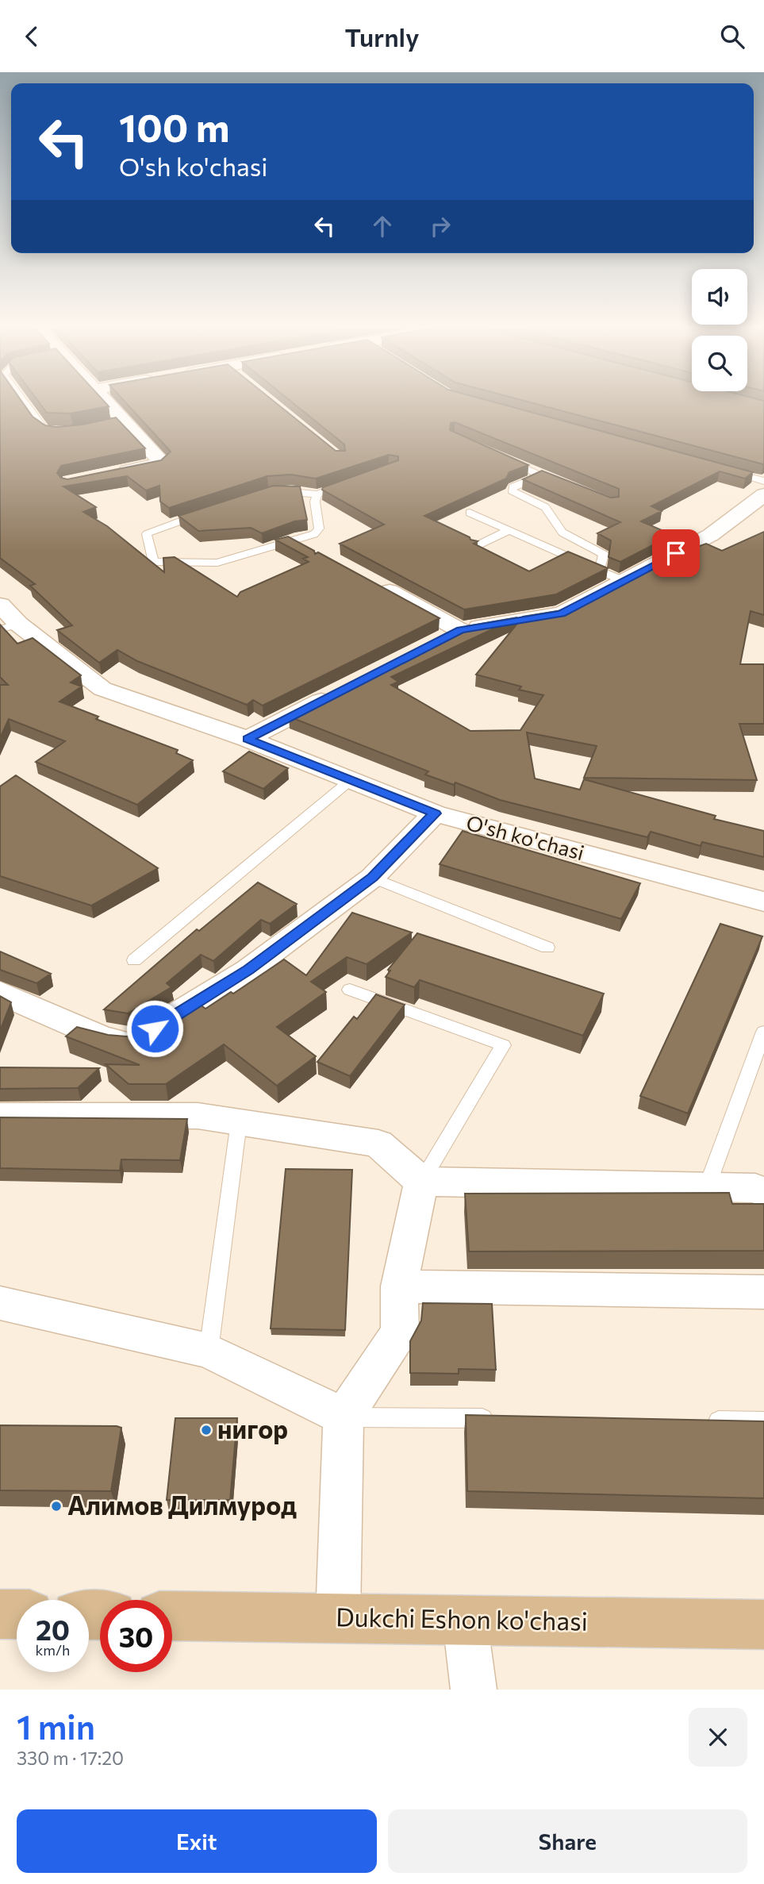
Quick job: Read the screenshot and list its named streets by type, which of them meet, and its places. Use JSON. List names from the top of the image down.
{
  "streets": {
    "main road": ["Dukchi Eshon ko'chasi"],
    "street": ["O'sh ko'chasi"]
  },
  "places": ["нигор", "Алимов Дилмурод"],
  "page": {
    "header": "Turnly",
    "turn": ["100 m", "O'sh ko'chasi"],
    "speed": "20 km/h",
    "limit": "30",
    "heading": ["1 min", "330 m · 17:20"],
    "buttons": ["Exit", "Share"]
  }
}
